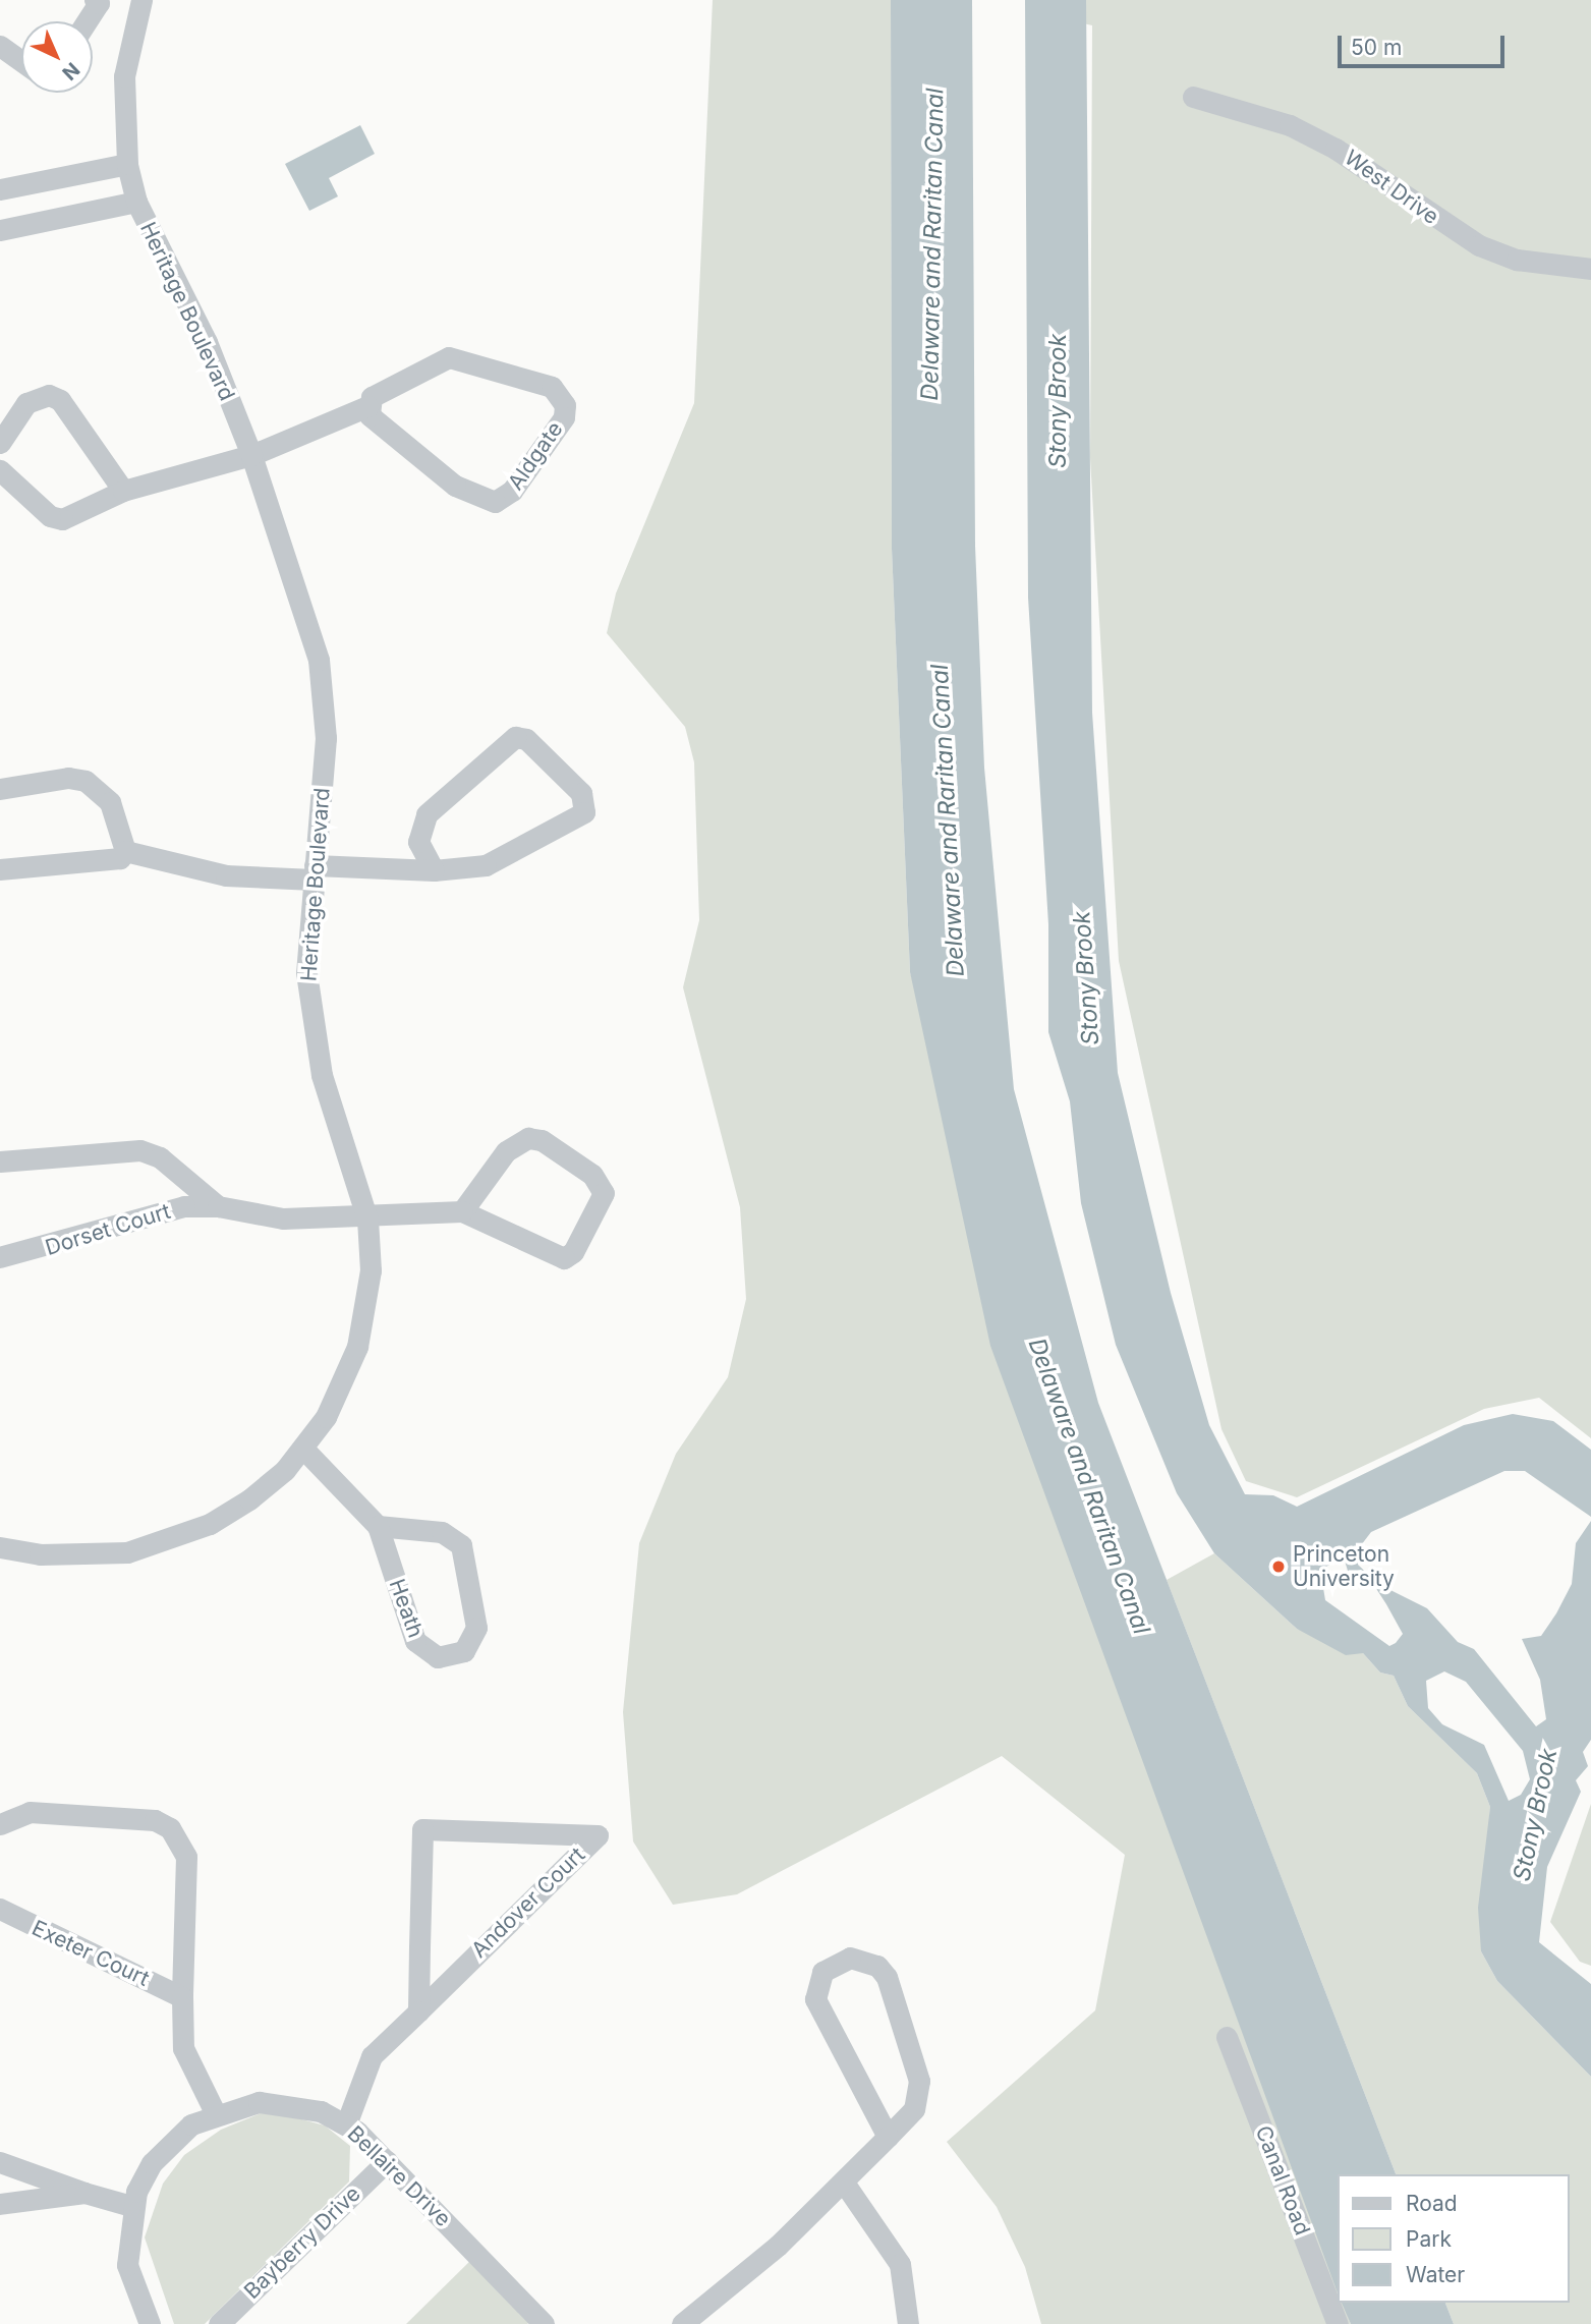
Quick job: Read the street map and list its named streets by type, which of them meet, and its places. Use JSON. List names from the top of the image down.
{
  "streets": {
    "street": [
      "West Drive",
      "Heritage Boulevard",
      "Aldgate",
      "Dorset Court",
      "Heath",
      "Andover Court",
      "Exeter Court",
      "Bellaire Drive",
      "Canal Road",
      "Bayberry Drive"
    ]
  },
  "crossings": [
    ["Heritage Boulevard", "Dorset Court"],
    ["Exeter Court", "Bellaire Drive"],
    ["Bellaire Drive", "Bayberry Drive"]
  ],
  "water": ["Delaware and Raritan Canal", "Stony Brook"],
  "places": ["Princeton University"],
  "legend": ["Road", "Park", "Water"],
  "scale_bar": "50 m",
  "north": "bottom right"
}
